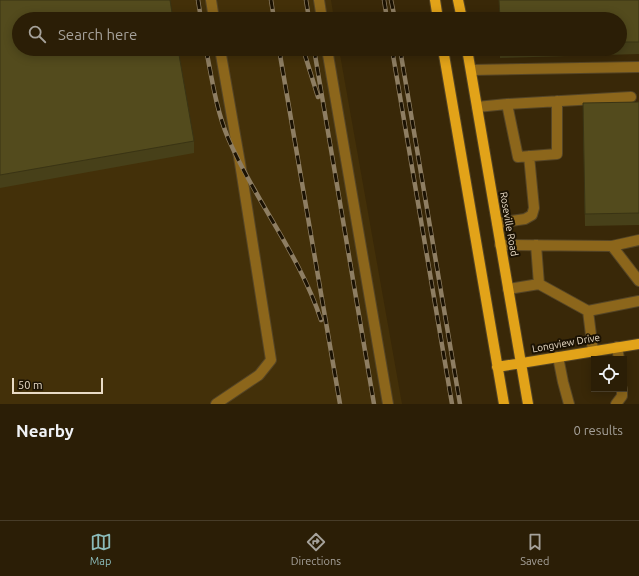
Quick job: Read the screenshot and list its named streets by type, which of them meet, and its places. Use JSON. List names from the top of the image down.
{
  "streets": {
    "main road": ["Roseville Road", "Longview Drive"]
  },
  "crossings": [
    ["Roseville Road", "Longview Drive"]
  ],
  "scale_bar": "50 m",
  "page": {
    "search": "Search here",
    "scale": "50 m",
    "heading": ["Nearby", "0 results"],
    "nav": ["Map", "Directions", "Saved"]
  }
}
